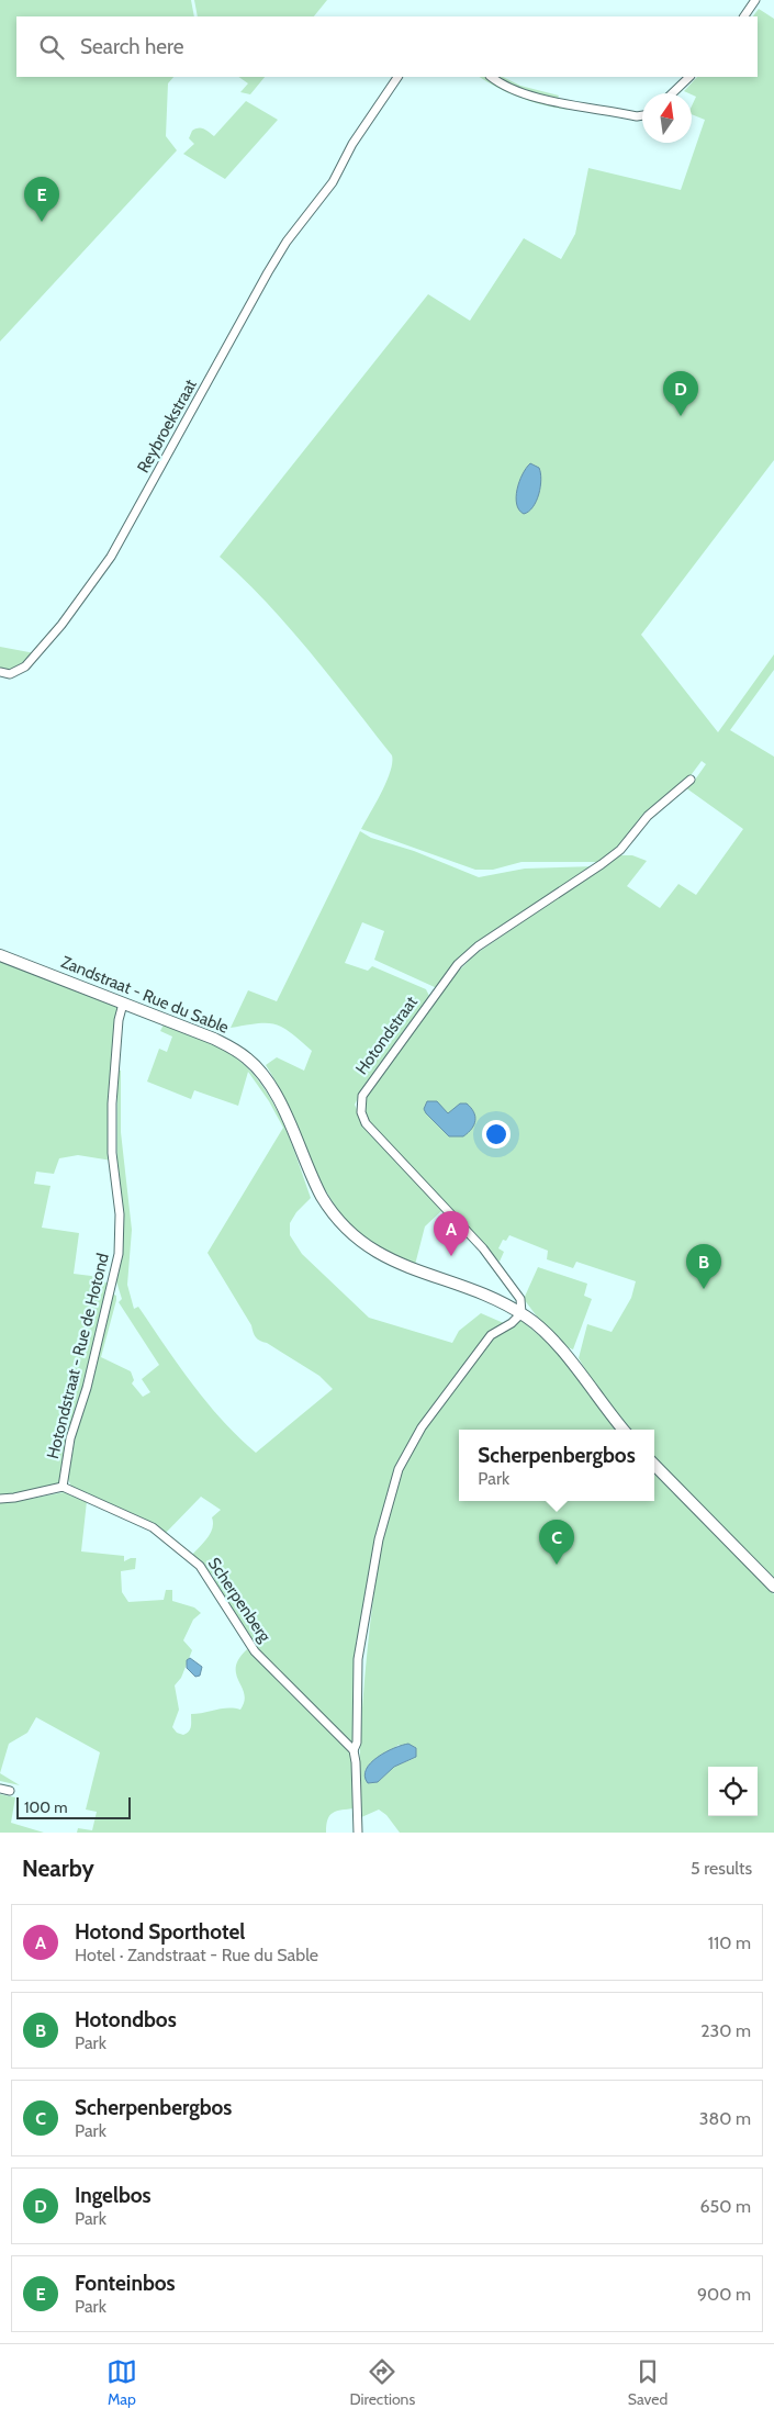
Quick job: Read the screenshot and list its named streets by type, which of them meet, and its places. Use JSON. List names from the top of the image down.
{
  "streets": {
    "main road": ["Zandstraat - Rue du Sable"],
    "street": [
      "Reybroekstraat",
      "Hotondstraat",
      "Hotondstraat - Rue de Hotond",
      "Scherpenberg"
    ]
  },
  "crossings": [
    ["Zandstraat - Rue du Sable", "Hotondstraat"],
    ["Zandstraat - Rue du Sable", "Hotondstraat - Rue de Hotond"],
    ["Hotondstraat - Rue de Hotond", "Scherpenberg"]
  ],
  "scale_bar": "100 m",
  "north": "top",
  "page": {
    "search": "Search here",
    "pins": [
      "E",
      "D",
      "A",
      "B",
      "C"
    ],
    "popup": ["Scherpenbergbos", "Park"],
    "scale": "100 m",
    "heading": ["Nearby", "5 results"],
    "list": [
      {
        "mark": "A",
        "name": "Hotond Sporthotel",
        "note": "Hotel · Zandstraat - Rue du Sable",
        "value": "110 m"
      },
      {
        "mark": "B",
        "name": "Hotondbos",
        "note": "Park",
        "value": "230 m"
      },
      {
        "mark": "C",
        "name": "Scherpenbergbos",
        "note": "Park",
        "value": "380 m"
      },
      {
        "mark": "D",
        "name": "Ingelbos",
        "note": "Park",
        "value": "650 m"
      },
      {
        "mark": "E",
        "name": "Fonteinbos",
        "note": "Park",
        "value": "900 m"
      }
    ],
    "nav": ["Map", "Directions", "Saved"]
  }
}
